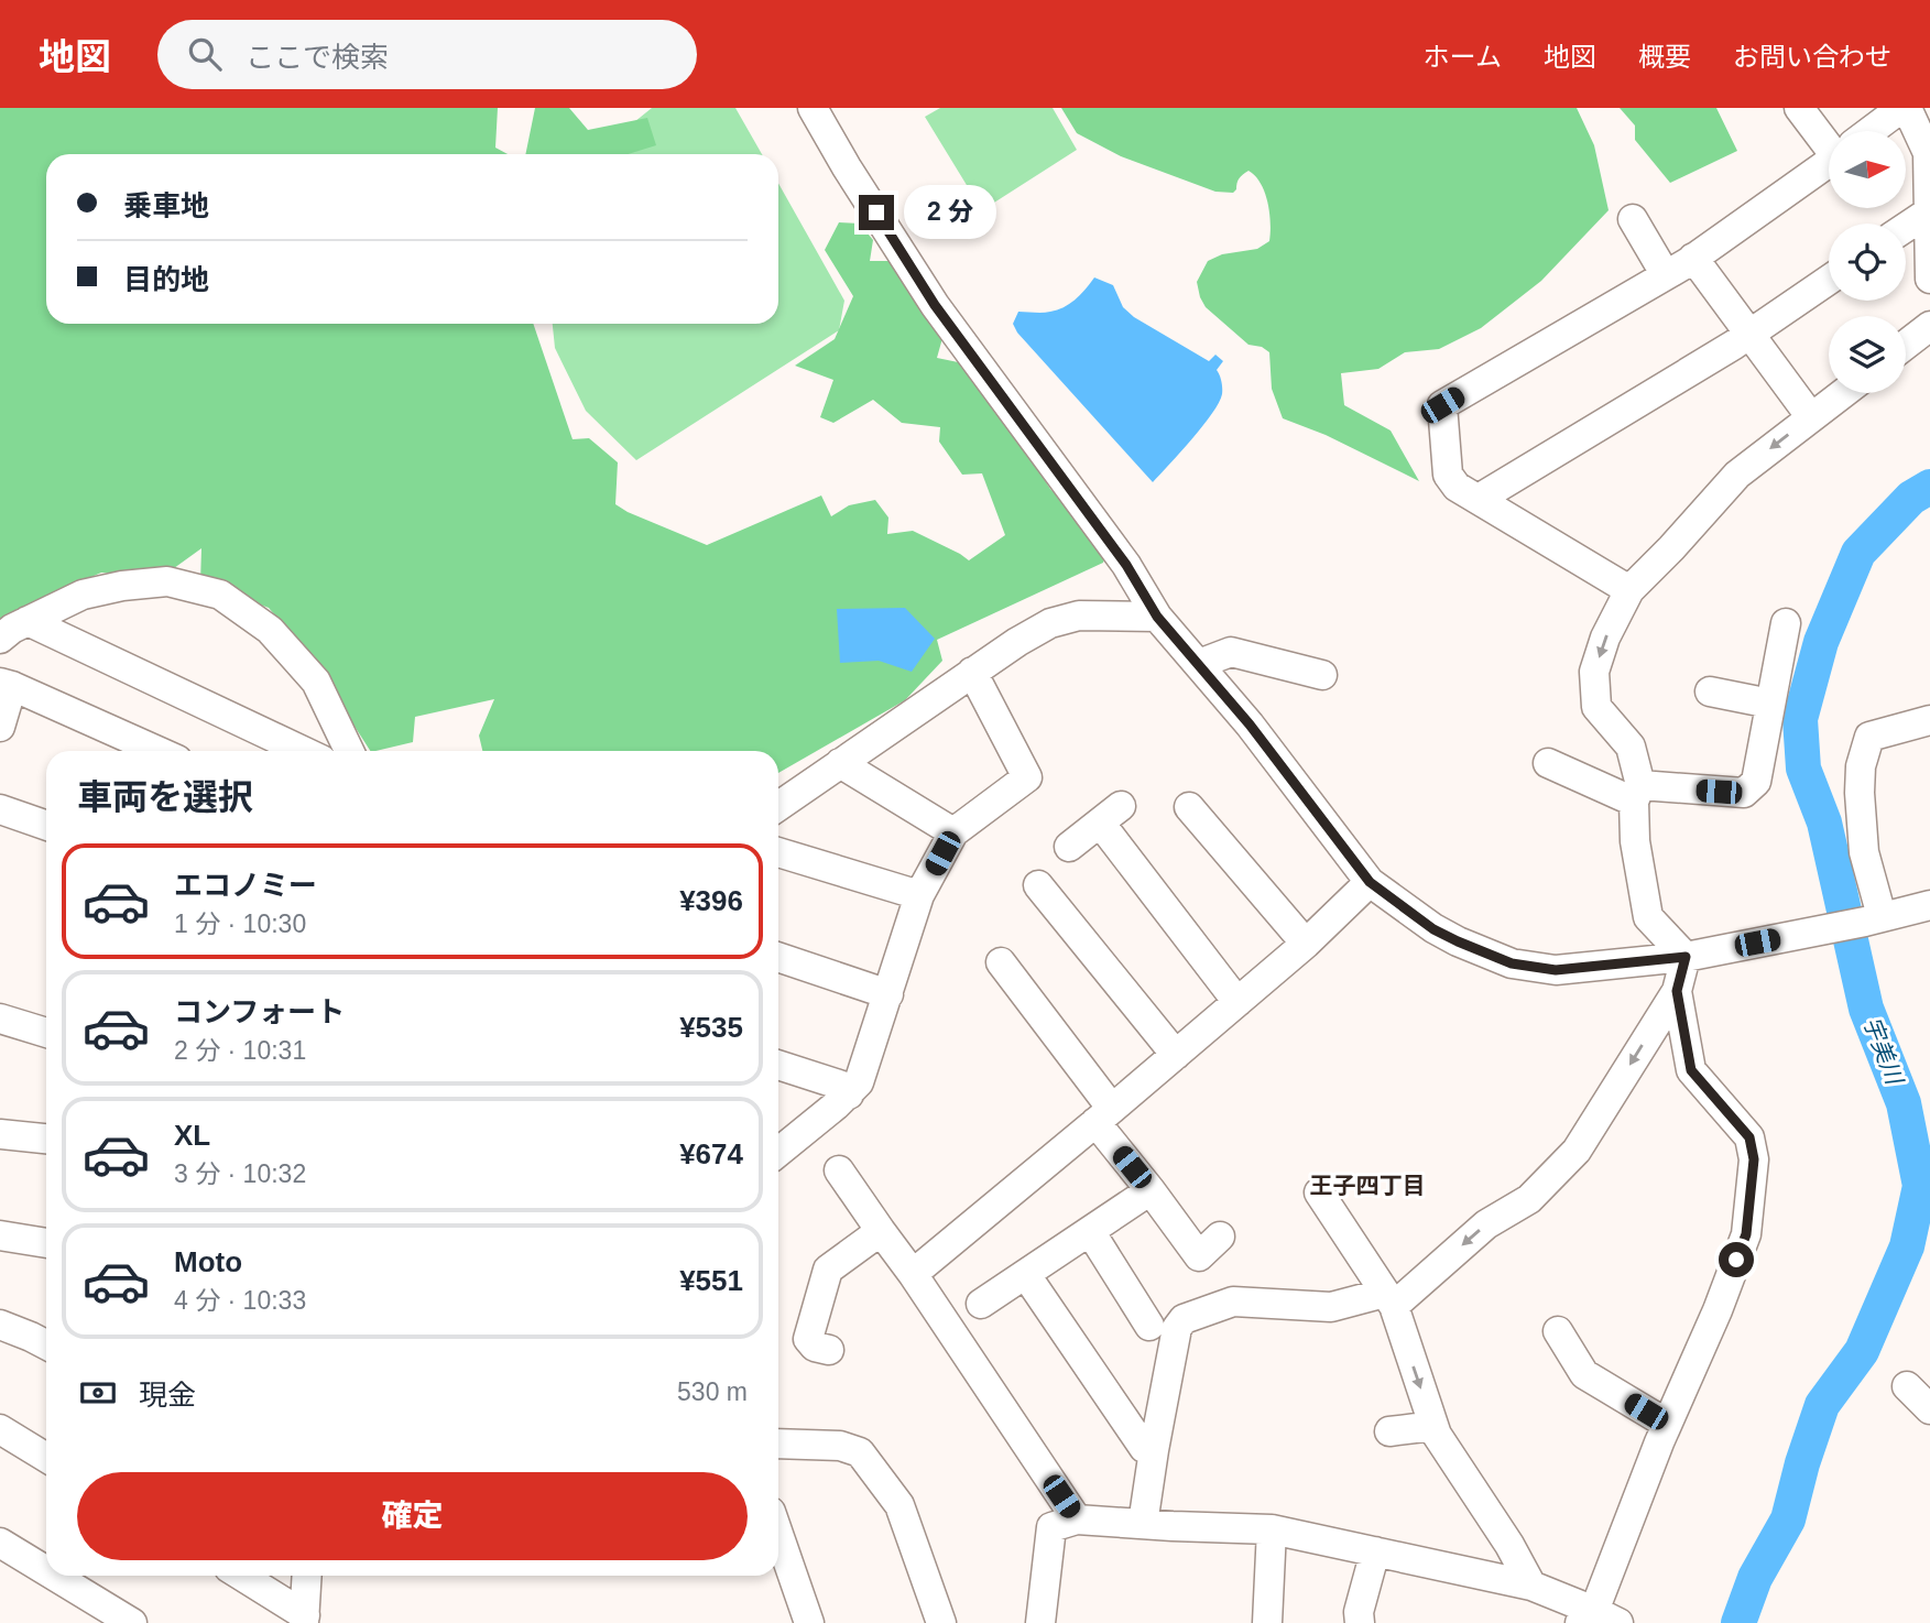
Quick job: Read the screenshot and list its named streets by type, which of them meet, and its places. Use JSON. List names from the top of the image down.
{
  "districts": ["王子四丁目"],
  "water": ["宇美川"],
  "north": "right",
  "page": {
    "header": "地図",
    "search": "ここで検索",
    "nav": [
      "ホーム",
      "地図",
      "概要",
      "お問い合わせ"
    ],
    "banner": ["乗車地", "目的地"],
    "bubble": "2 分",
    "heading": "車両を選択",
    "list": [
      {
        "name": "エコノミー",
        "note": "1 分 · 10:30",
        "value": "¥396"
      },
      {
        "name": "コンフォート",
        "note": "2 分 · 10:31",
        "value": "¥535"
      },
      {
        "name": "XL",
        "note": "3 分 · 10:32",
        "value": "¥674"
      },
      {
        "name": "Moto",
        "note": "4 分 · 10:33",
        "value": "¥551"
      }
    ],
    "pay": ["現金", "530 m"],
    "buttons": "確定"
  }
}
